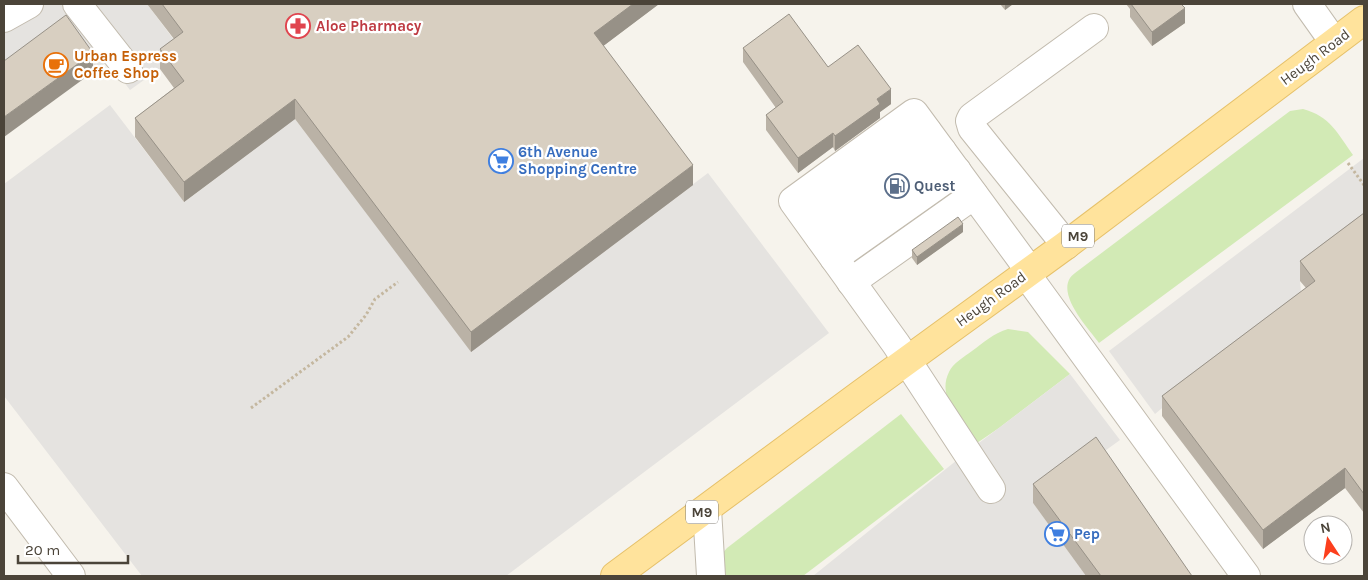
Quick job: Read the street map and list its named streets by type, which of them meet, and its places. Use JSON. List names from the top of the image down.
{
  "streets": {
    "main road": ["Heugh Road", "M9"]
  },
  "places": {
    "pharmacy": ["Aloe Pharmacy"],
    "cafe": ["Urban Espress Coffee Shop"],
    "supermarket": ["6th Avenue Shopping Centre", "Pep"],
    "fuel station": ["Quest"]
  },
  "scale_bar": "20 m",
  "north": "top"
}
